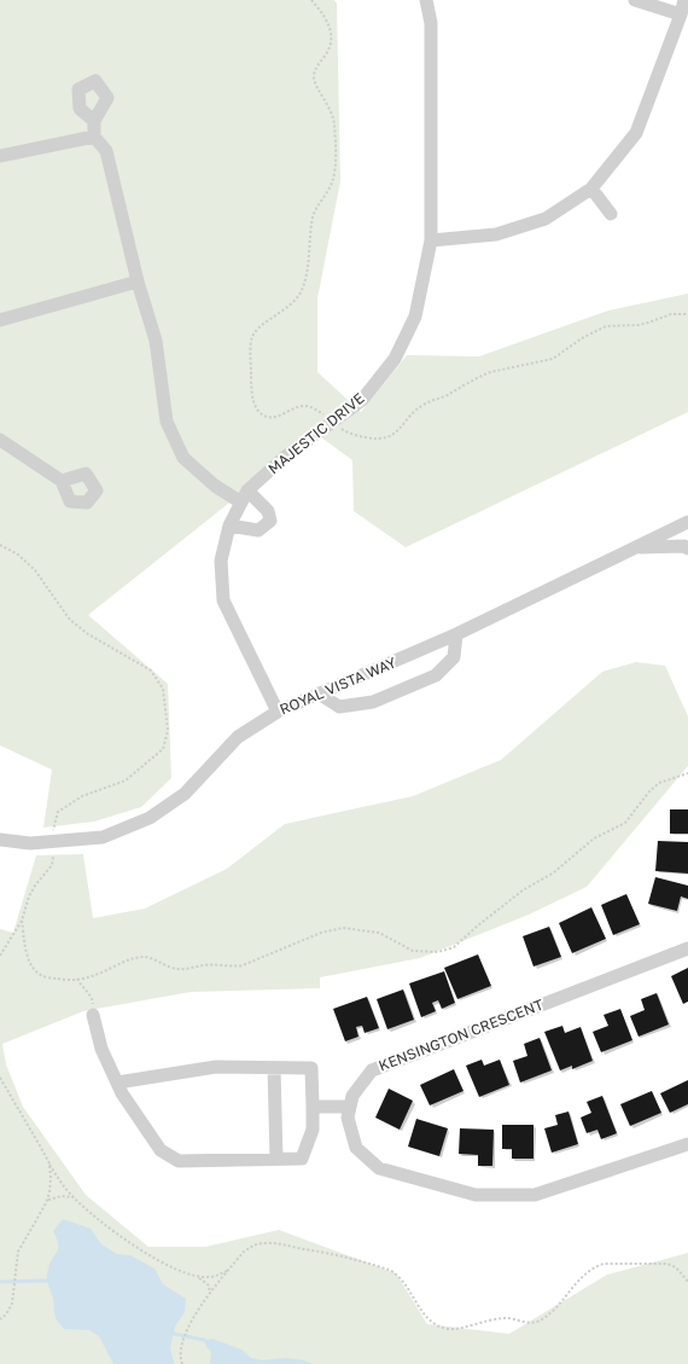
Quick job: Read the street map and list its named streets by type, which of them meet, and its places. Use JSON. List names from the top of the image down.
{
  "streets": {
    "street": ["MAJESTIC DRIVE", "ROYAL VISTA WAY", "KENSINGTON CRESCENT"]
  },
  "crossings": [
    ["MAJESTIC DRIVE", "ROYAL VISTA WAY"]
  ]
}
